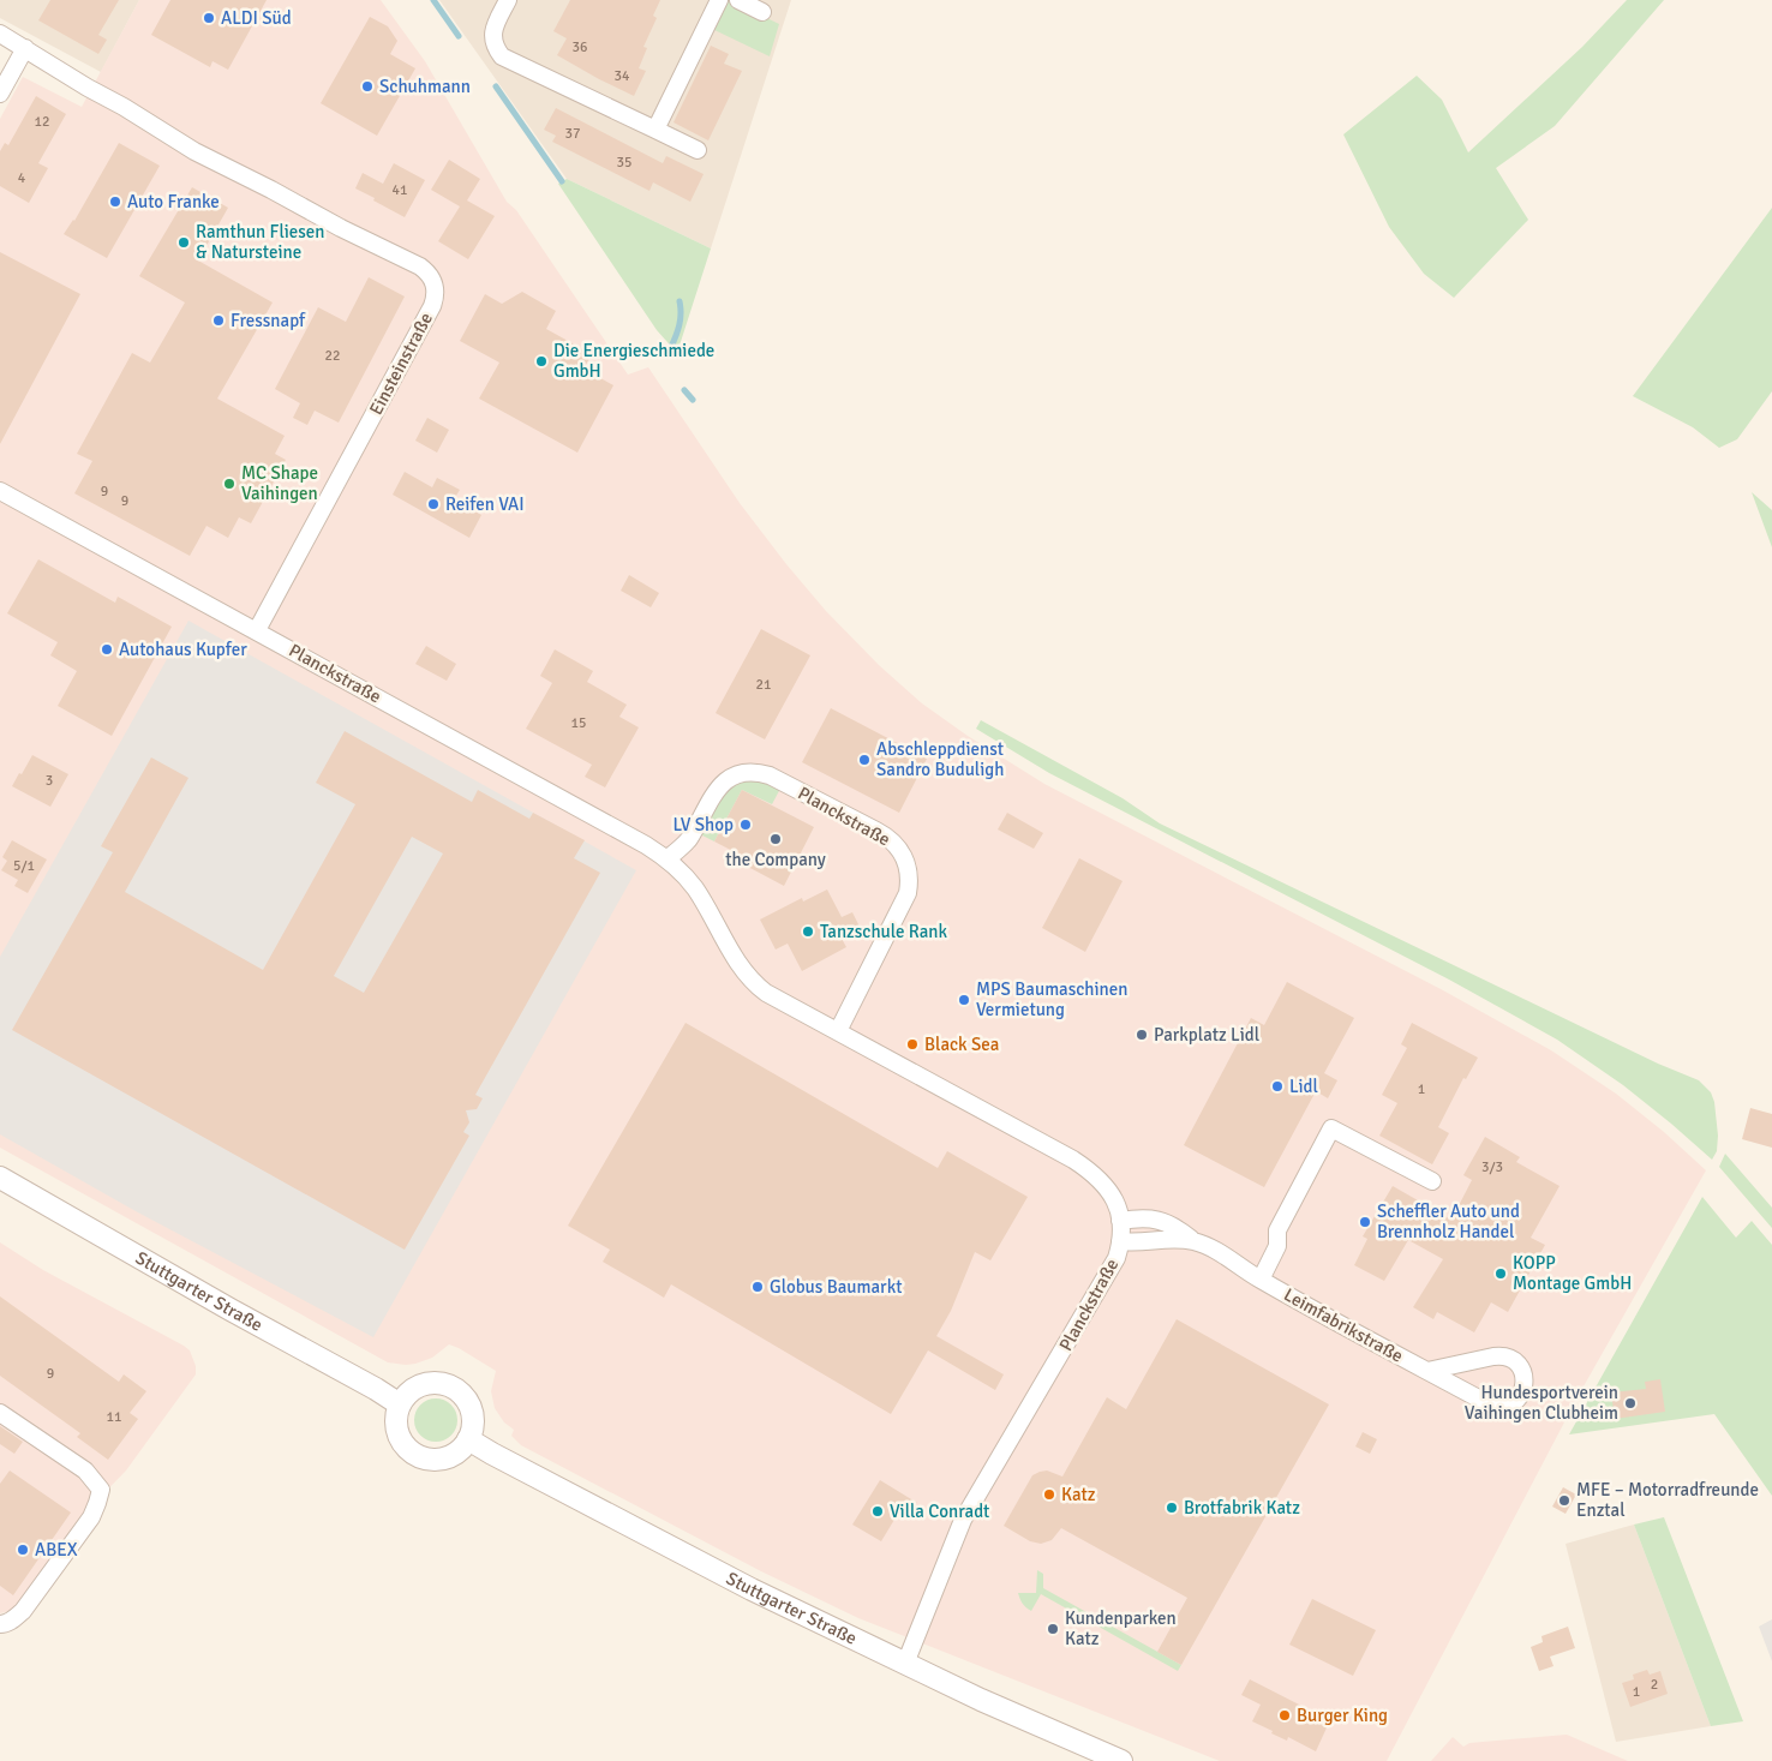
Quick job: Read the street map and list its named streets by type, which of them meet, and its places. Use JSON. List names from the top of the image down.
{
  "streets": {
    "street": [
      "Einsteinstraße",
      "Planckstraße",
      "Stuttgarter Straße",
      "Leimfabrikstraße"
    ]
  },
  "crossings": [
    ["Einsteinstraße", "Planckstraße"],
    ["Planckstraße", "Stuttgarter Straße"],
    ["Planckstraße", "Leimfabrikstraße"]
  ],
  "places": [
    "ALDI Süd",
    "Schuhmann",
    "Auto Franke",
    "Ramthun Fliesen & Natursteine",
    "Fressnapf",
    "Die Energieschmiede GmbH",
    "MC Shape Vaihingen",
    "Reifen VAI",
    "Autohaus Kupfer",
    "Abschleppdienst Sandro Buduligh",
    "LV Shop",
    "the Company",
    "Tanzschule Rank",
    "MPS Baumaschinen Vermietung",
    "Parkplatz Lidl",
    "Black Sea",
    "Lidl",
    "Scheffler Auto und Brennholz Handel",
    "KOPP Montage GmbH",
    "Globus Baumarkt",
    "Hundesportverein Vaihingen Clubheim",
    "Katz",
    "MFE – Motorradfreunde Enztal",
    "Brotfabrik Katz",
    "Villa Conradt",
    "ABEX",
    "Kundenparken Katz",
    "Burger King"
  ],
  "house_numbers": [
    "36",
    "34",
    "12",
    "37",
    "35",
    "4",
    "41",
    "22",
    "9",
    "9",
    "21",
    "15",
    "3",
    "5/1",
    "1",
    "3/3",
    "9",
    "11",
    "2",
    "1"
  ]
}
